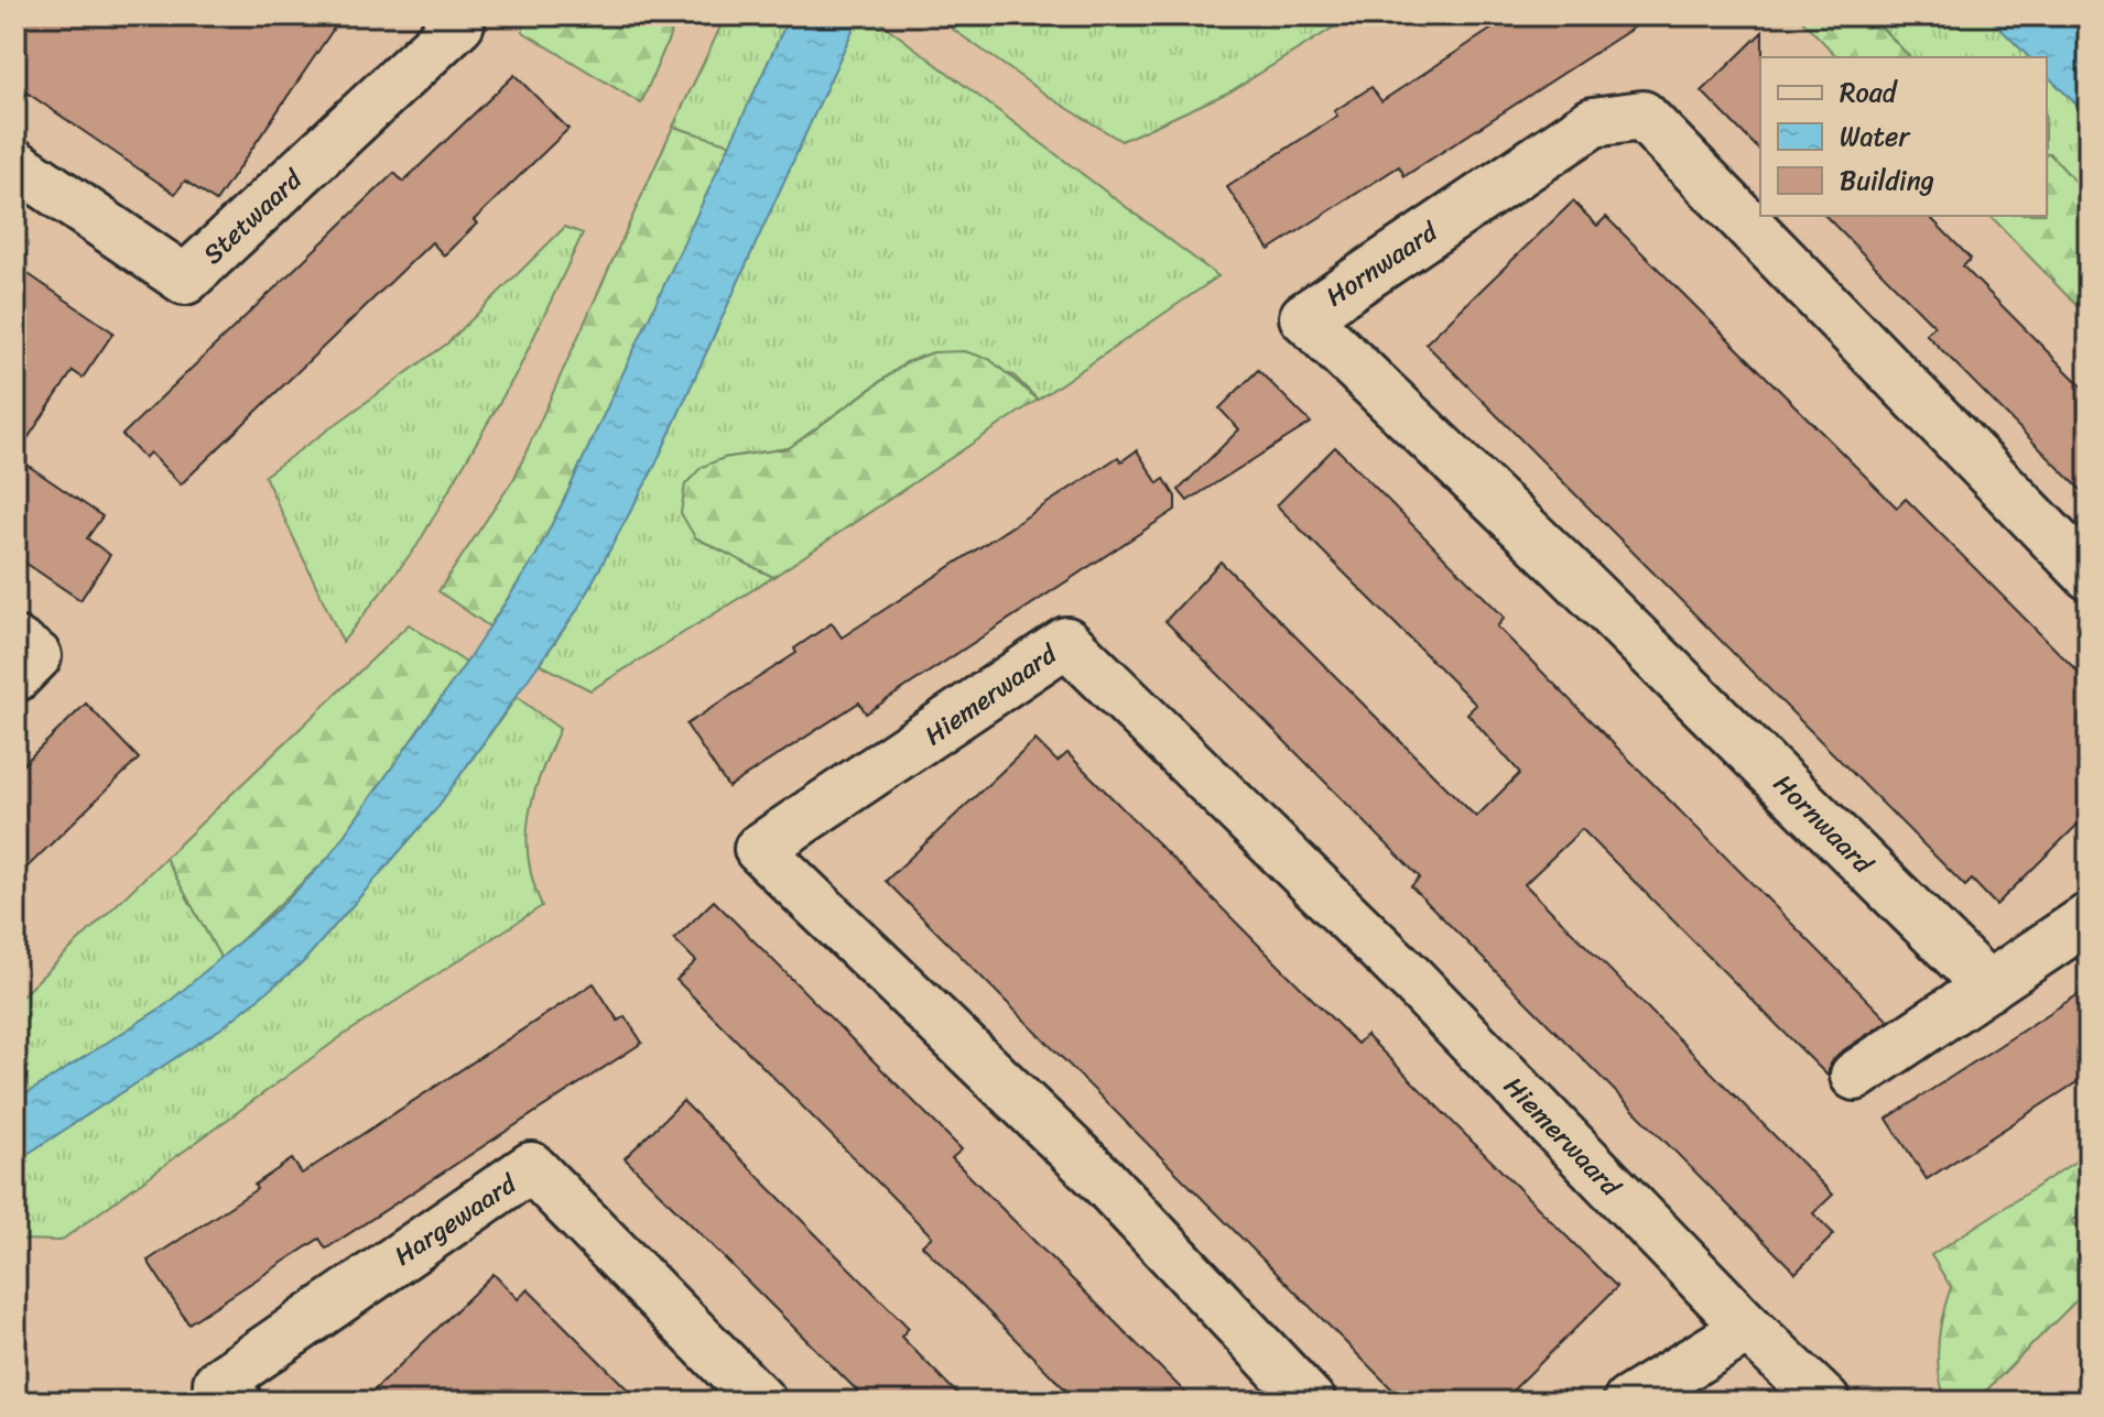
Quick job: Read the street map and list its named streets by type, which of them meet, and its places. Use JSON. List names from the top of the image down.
{
  "streets": {
    "street": [
      "Stetwaard",
      "Hornwaard",
      "Hiemerwaard",
      "Hargewaard"
    ]
  },
  "legend": ["Road", "Water", "Building"]
}
